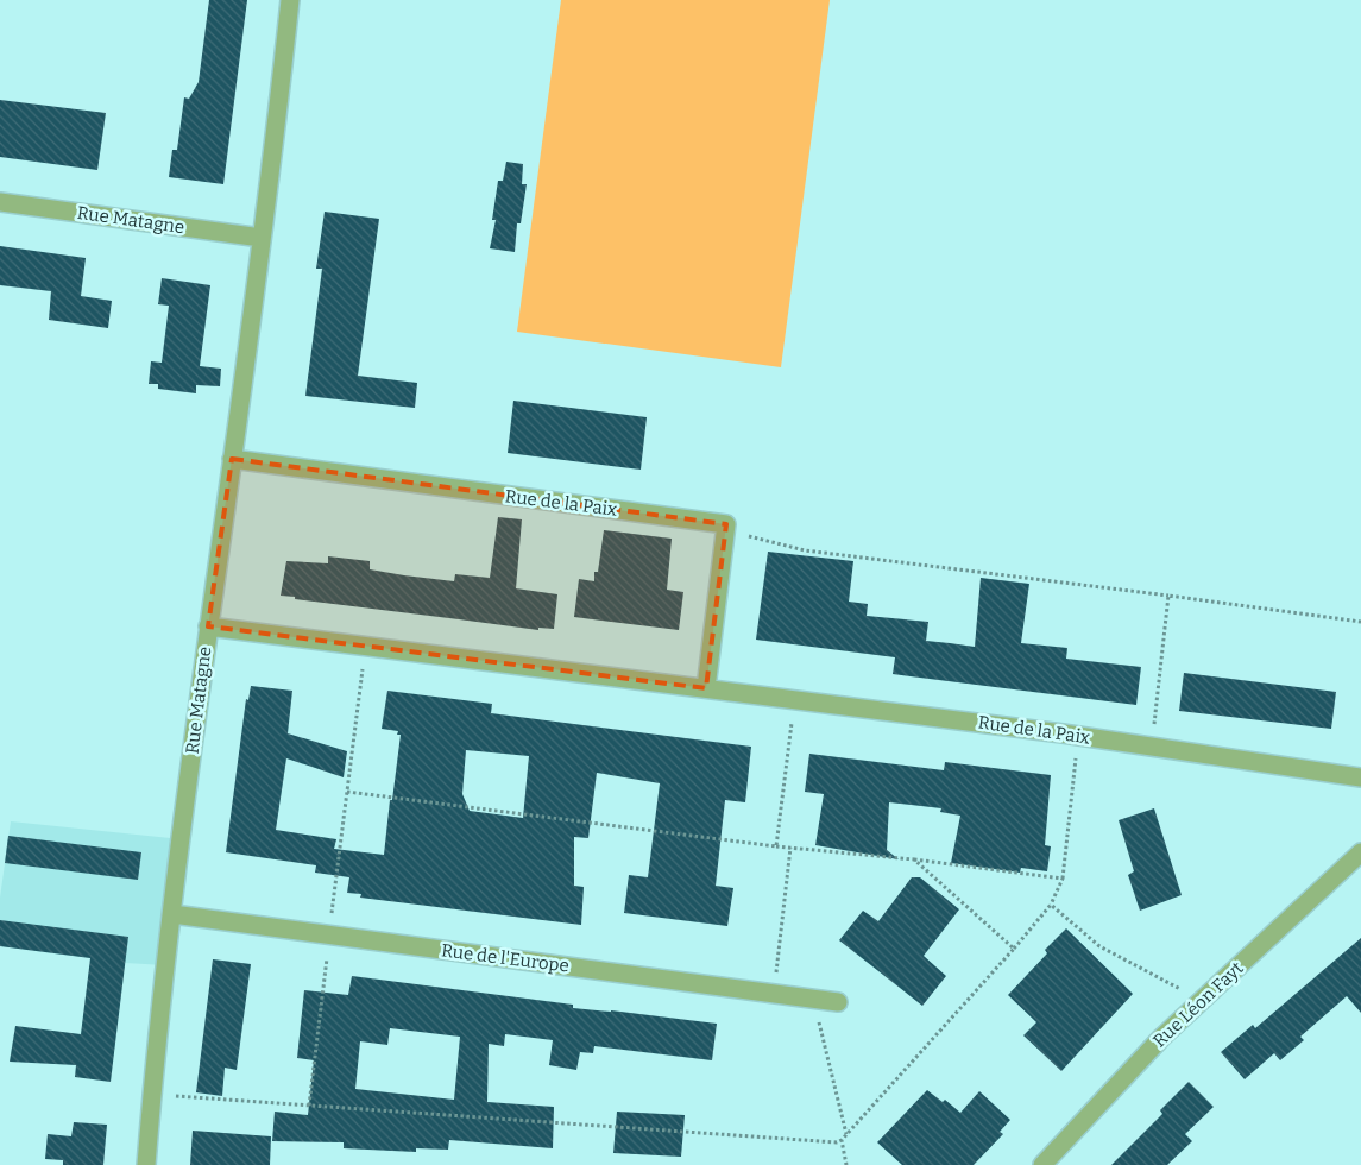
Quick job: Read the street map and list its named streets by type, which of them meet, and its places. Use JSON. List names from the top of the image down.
{
  "streets": {
    "street": [
      "Rue Matagne",
      "Rue de la Paix",
      "Rue de l'Europe",
      "Rue Léon Fayt"
    ]
  },
  "crossings": [
    ["Rue Matagne", "Rue de la Paix"],
    ["Rue Matagne", "Rue de l'Europe"]
  ]
}
